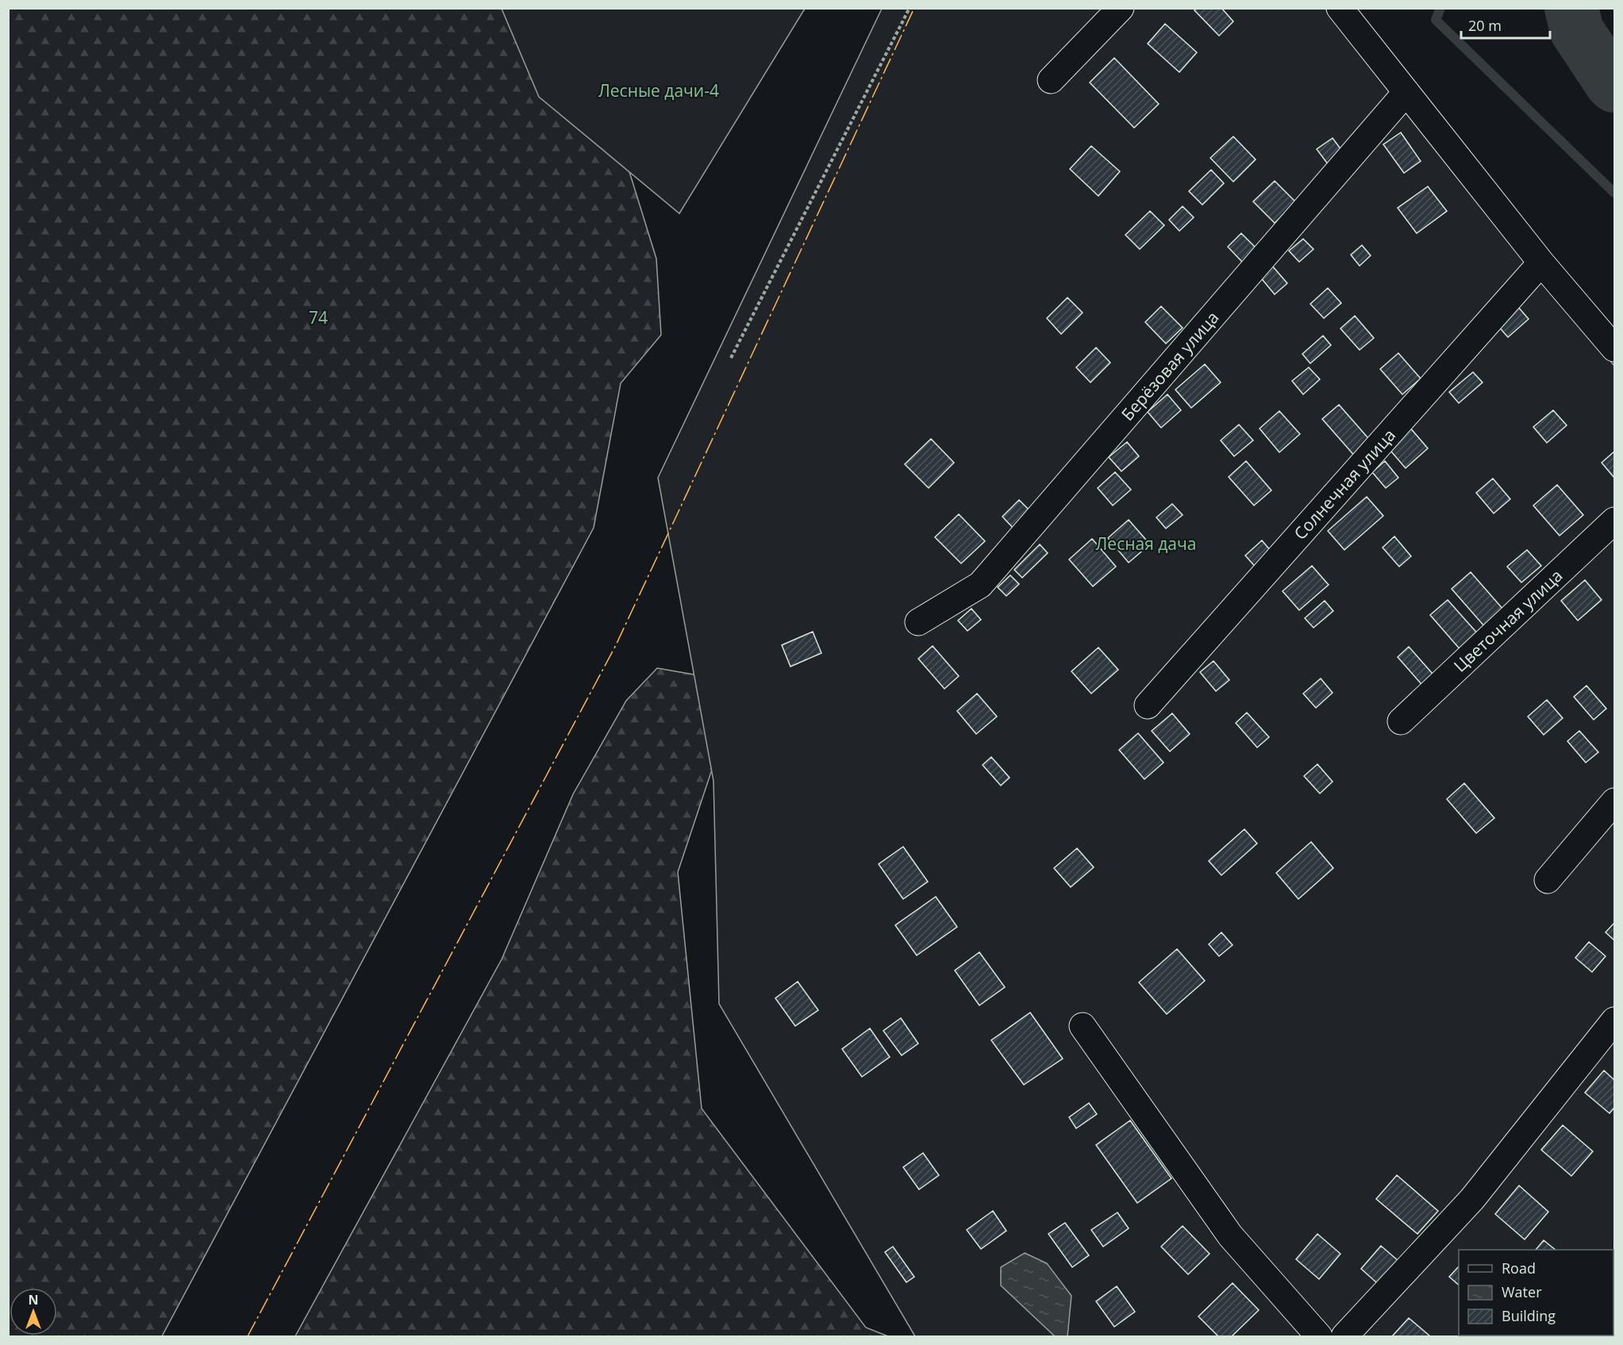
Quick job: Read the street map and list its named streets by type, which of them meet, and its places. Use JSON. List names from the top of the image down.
{
  "streets": {
    "street": ["Берёзовая улица", "Солнечная улица", "Цветочная улица"]
  },
  "parks": ["Лесные дачи-4", "74", "Лесная дача"],
  "legend": ["Road", "Water", "Building"],
  "scale_bar": "20 m",
  "north": "top"
}
